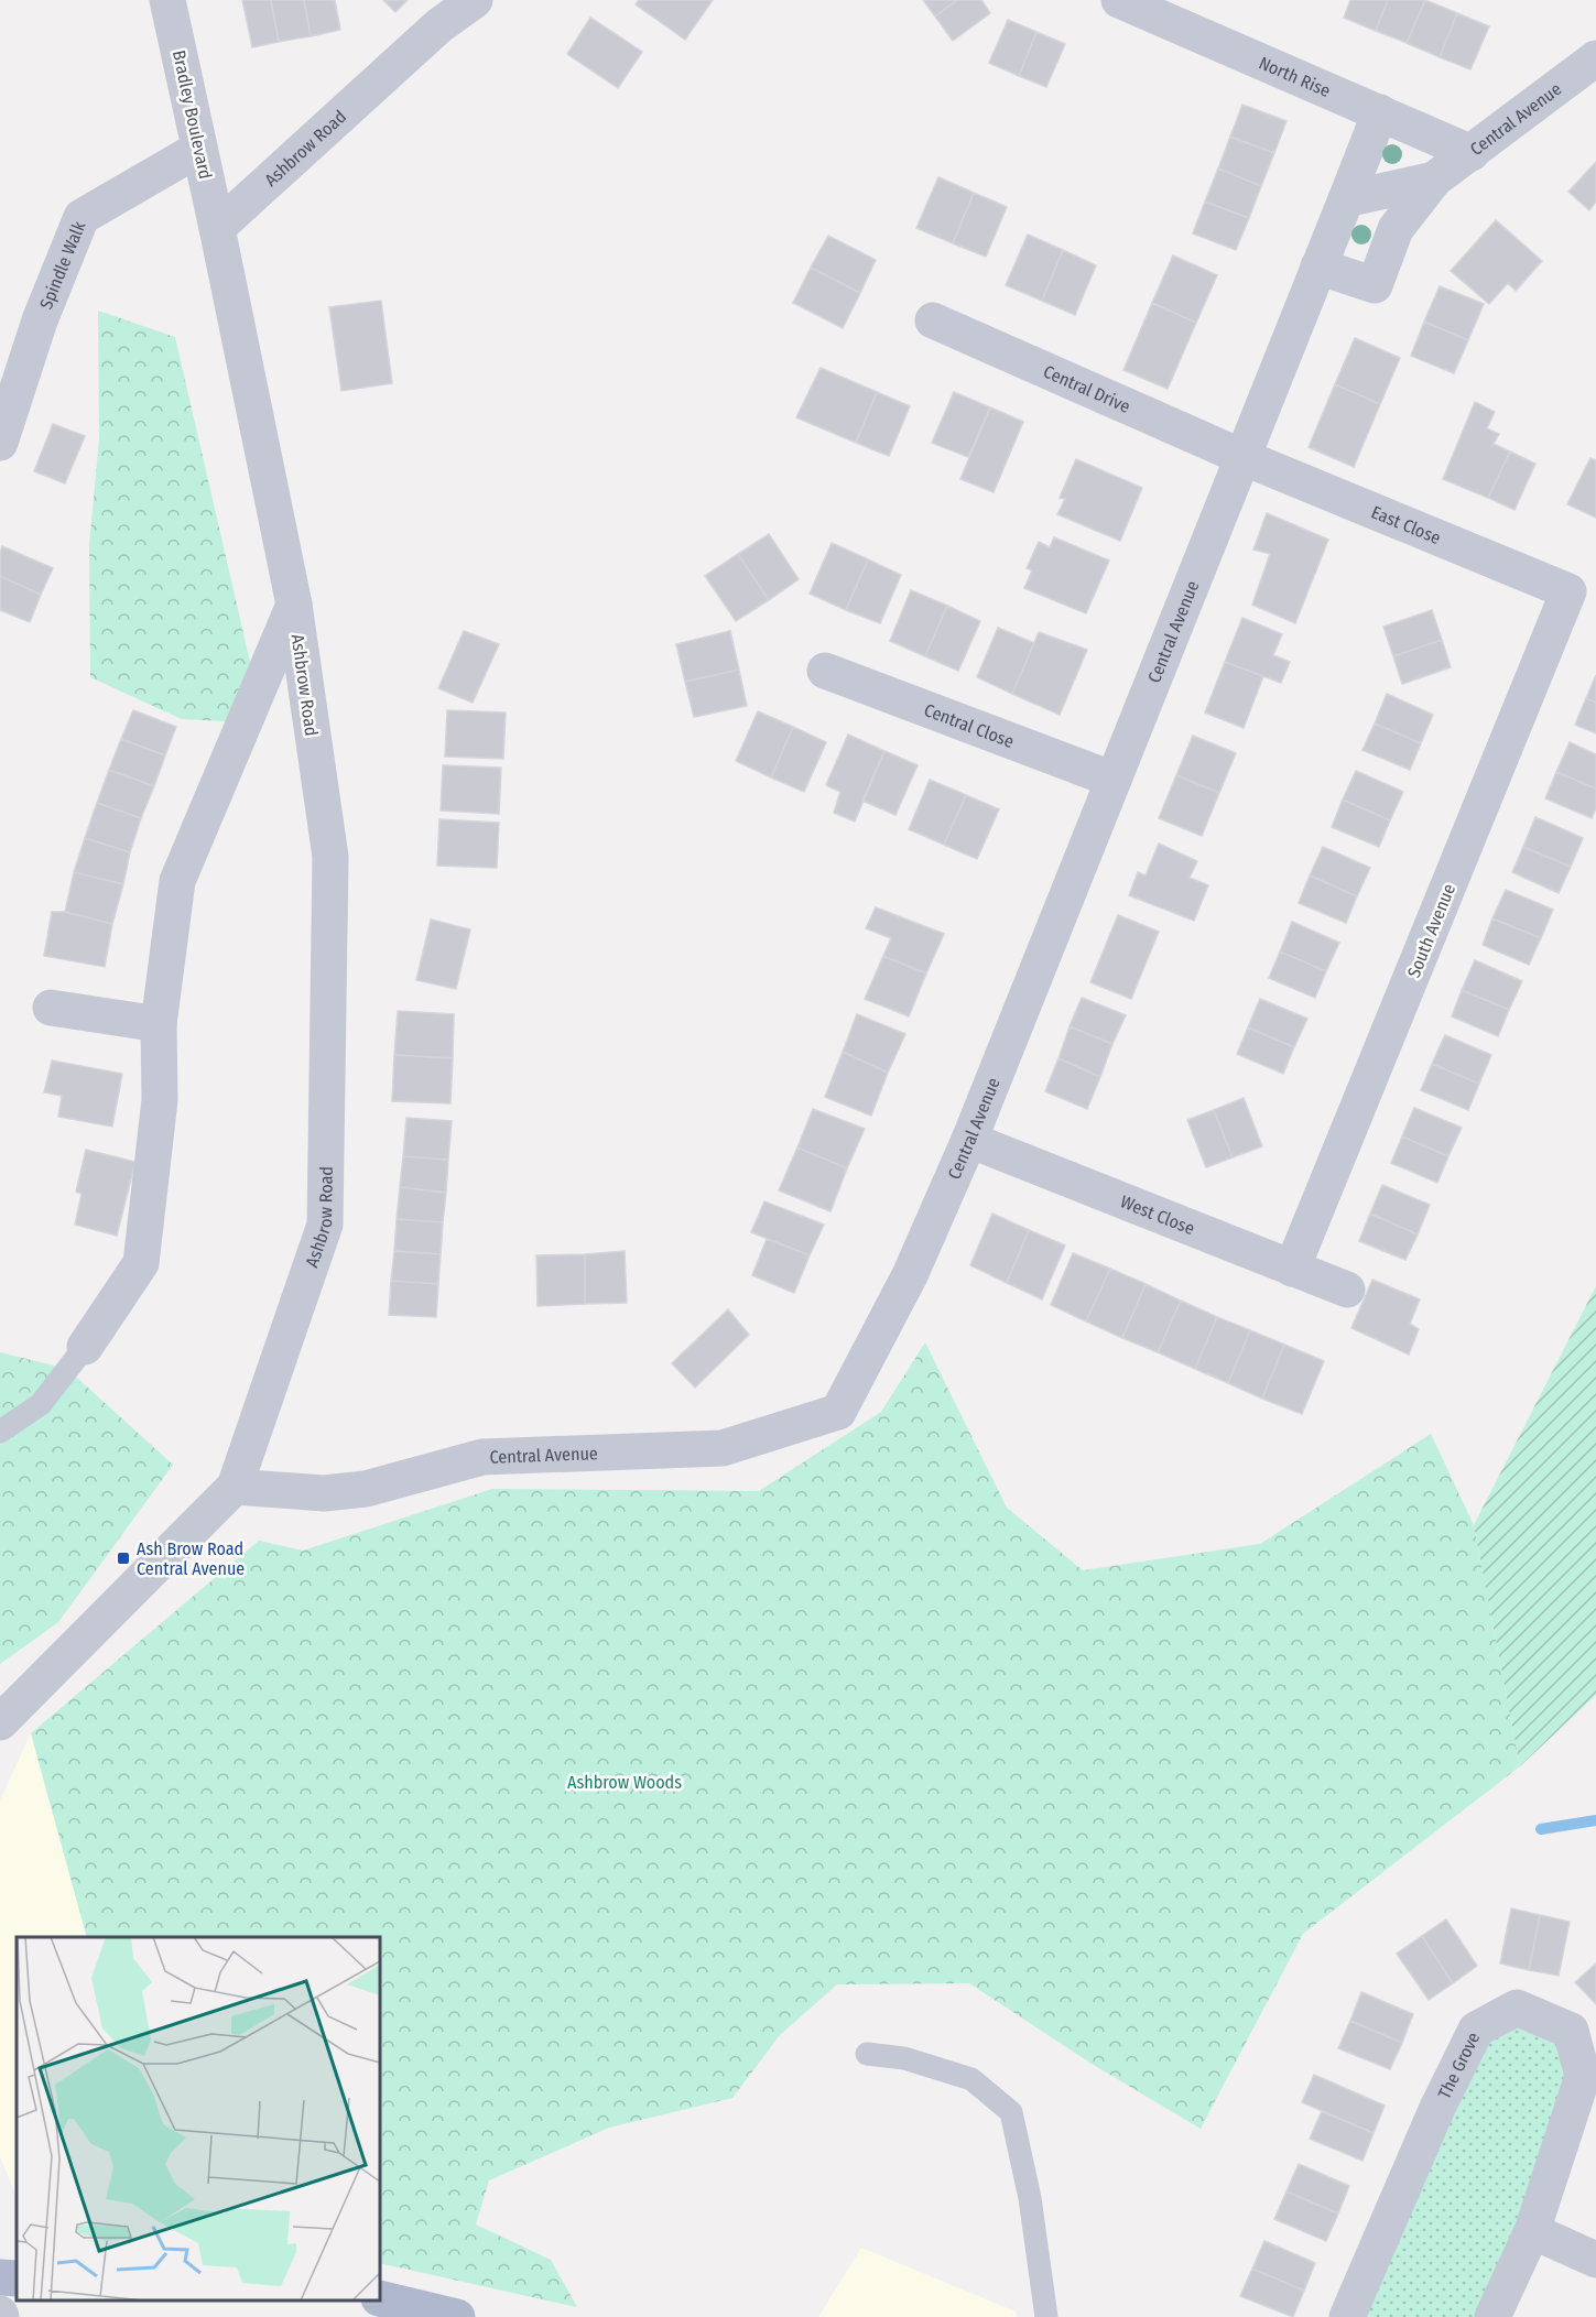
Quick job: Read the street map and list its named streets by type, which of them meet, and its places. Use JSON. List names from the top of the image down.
{
  "streets": {
    "street": [
      "North Rise",
      "Bradley Boulevard",
      "Central Avenue",
      "Ashbrow Road",
      "Spindle Walk",
      "Central Drive",
      "East Close",
      "Central Close",
      "South Avenue",
      "West Close",
      "The Grove"
    ]
  },
  "crossings": [
    ["North Rise", "Central Avenue"],
    ["Bradley Boulevard", "Ashbrow Road"],
    ["Bradley Boulevard", "Spindle Walk"],
    ["Central Avenue", "Ashbrow Road"],
    ["Central Avenue", "Central Drive"],
    ["Central Avenue", "East Close"],
    ["Central Avenue", "Central Close"],
    ["Central Avenue", "West Close"],
    ["Central Drive", "East Close"],
    ["East Close", "South Avenue"],
    ["South Avenue", "West Close"]
  ],
  "parks": ["Ashbrow Woods"],
  "places": {
    "transit": ["Ash Brow Road Central Avenue"]
  }
}
